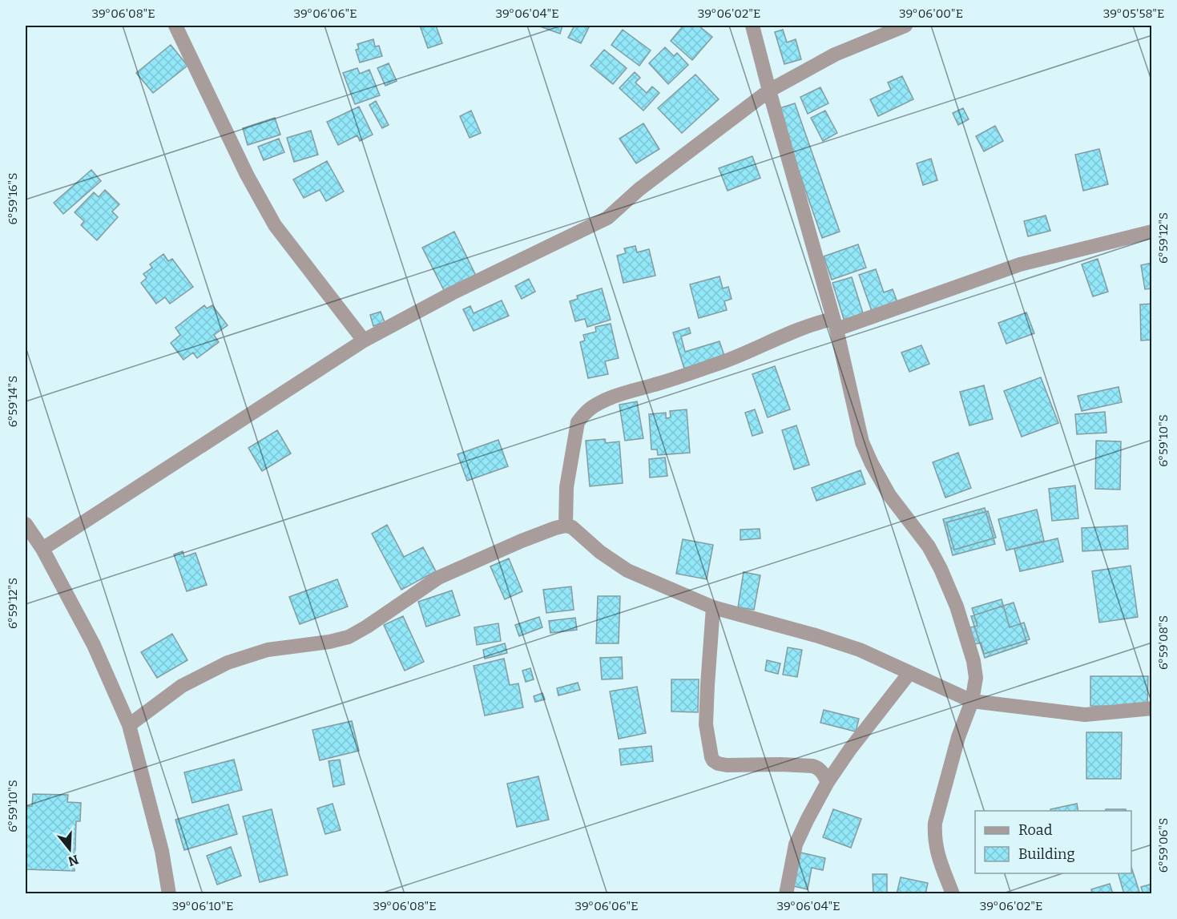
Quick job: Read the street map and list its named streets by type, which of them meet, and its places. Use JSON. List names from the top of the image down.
{
  "legend": ["Road", "Building"],
  "north": "bottom",
  "coordinates": [
    "39°06'08\"E",
    "39°06'06\"E",
    "39°06'04\"E",
    "39°06'02\"E",
    "39°06'00\"E",
    "39°05'58\"E",
    "6°59'16\"S",
    "6°59'12\"S",
    "6°59'14\"S",
    "6°59'10\"S",
    "6°59'08\"S",
    "6°59'06\"S",
    "39°06'10\"E"
  ]
}
